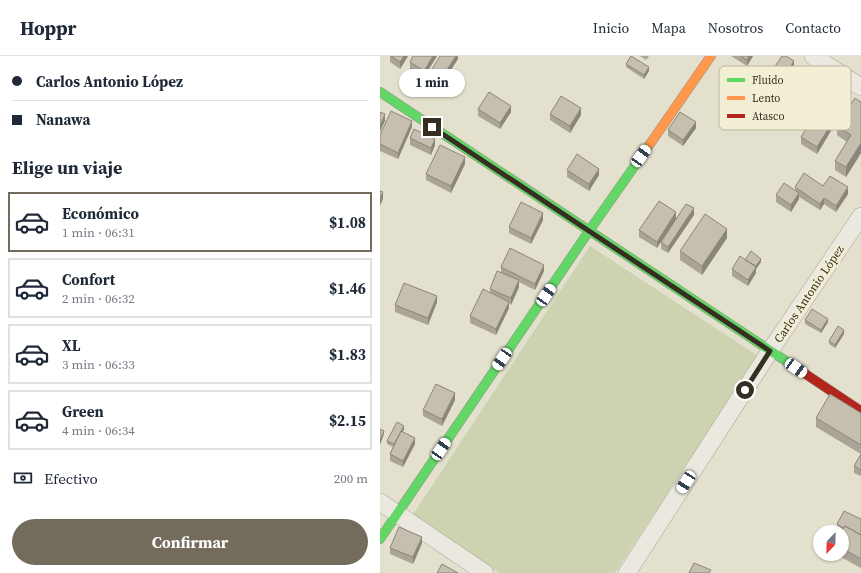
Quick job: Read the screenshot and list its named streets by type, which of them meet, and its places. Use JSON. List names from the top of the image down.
{
  "streets": {
    "street": ["Carlos Antonio López"]
  },
  "legend": ["Fluido", "Lento", "Atasco"],
  "north": "bottom left",
  "page": {
    "header": "Hoppr",
    "nav": [
      "Inicio",
      "Mapa",
      "Nosotros",
      "Contacto"
    ],
    "banner": ["Carlos Antonio López", "Nanawa"],
    "bubble": "1 min",
    "heading": "Elige un viaje",
    "list": [
      {
        "name": "Económico",
        "note": "1 min · 06:31",
        "value": "$1.08"
      },
      {
        "name": "Confort",
        "note": "2 min · 06:32",
        "value": "$1.46"
      },
      {
        "name": "XL",
        "note": "3 min · 06:33",
        "value": "$1.83"
      },
      {
        "name": "Green",
        "note": "4 min · 06:34",
        "value": "$2.15"
      }
    ],
    "pay": ["Efectivo", "200 m"],
    "buttons": "Confirmar"
  }
}
